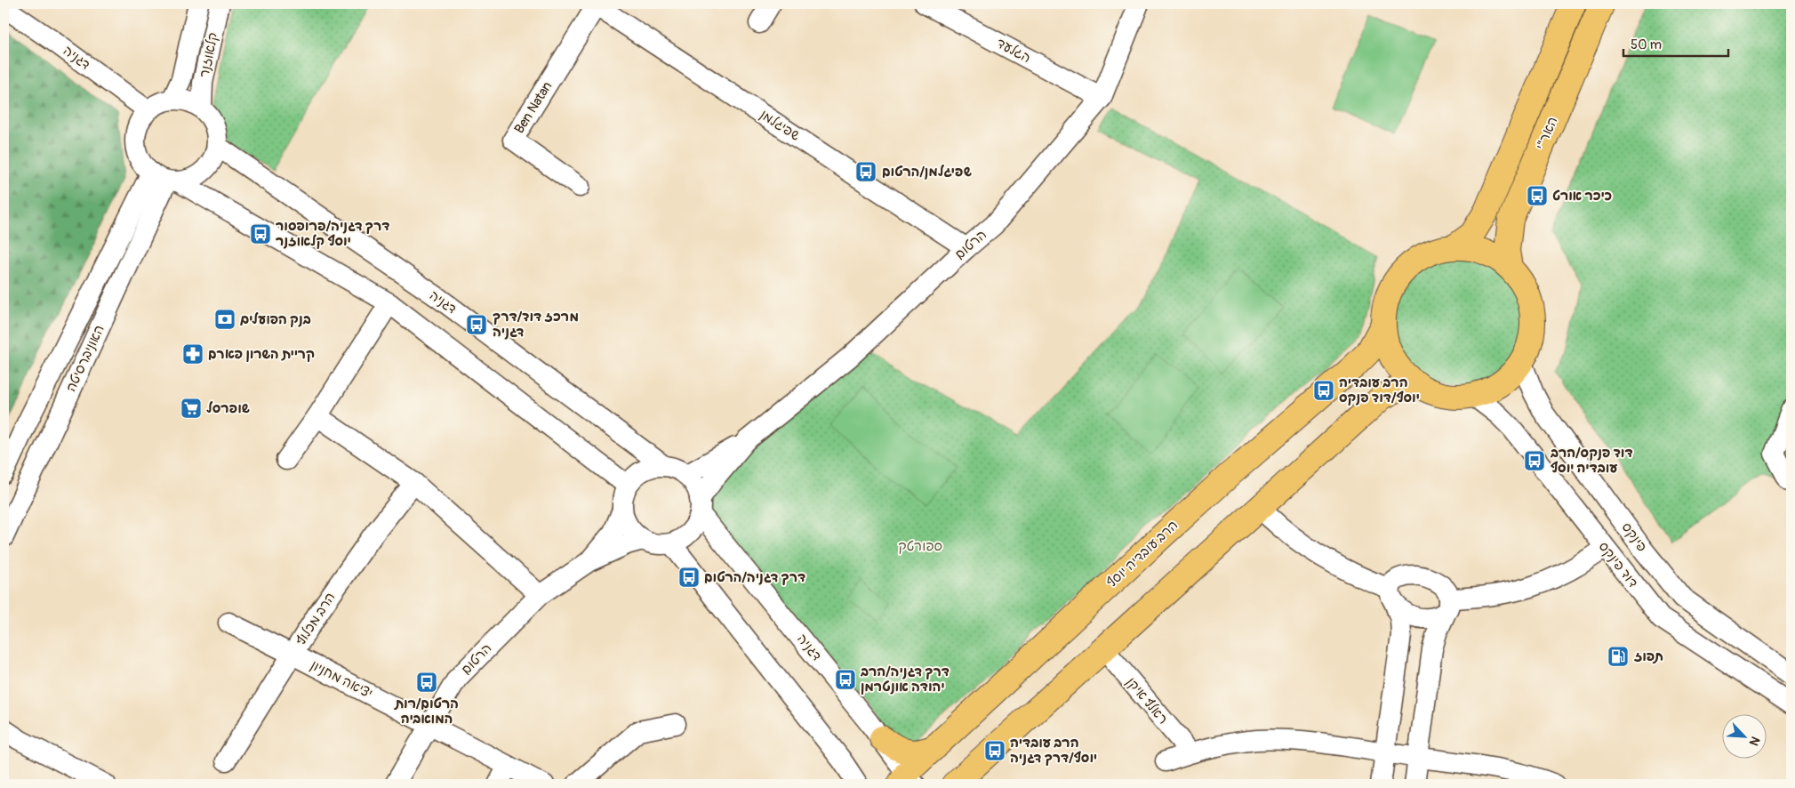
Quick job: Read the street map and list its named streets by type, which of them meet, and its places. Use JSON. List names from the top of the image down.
{
  "streets": {
    "main road": ["האר\"י", "הרב עובדיה יוסף"],
    "street": [
      "הגלעד",
      "קלאוזנר",
      "דגניה",
      "Ben Natan",
      "שפיגלמן",
      "הרטום",
      "האוניברסיטה",
      "פינקס",
      "דוד פינקס",
      "הרב מכלוף",
      "יציאה מחניון",
      "ראלף איקן"
    ]
  },
  "crossings": [
    ["הגלעד", "הרטום"],
    ["קלאוזנר", "דגניה"],
    ["קלאוזנר", "האוניברסיטה"],
    ["דגניה", "הרטום"],
    ["דגניה", "האוניברסיטה"],
    ["דגניה", "הרב עובדיה יוסף"],
    ["Ben Natan", "שפיגלמן"],
    ["שפיגלמן", "הרטום"],
    ["האר\"י", "פינקס"],
    ["האר\"י", "הרב עובדיה יוסף"],
    ["האר\"י", "דוד פינקס"],
    ["הרטום", "יציאה מחניון"],
    ["פינקס", "הרב עובדיה יוסף"],
    ["פינקס", "דוד פינקס"],
    ["הרב עובדיה יוסף", "דוד פינקס"],
    ["הרב מכלוף", "יציאה מחניון"]
  ],
  "parks": ["ספורטק"],
  "places": {
    "bus stop": [
      "שפיגלמן/הרטום",
      "כיכר אורט",
      "דרך דגניה/פרופסור יוסף קלאוזנר",
      "מרכז דוד/דרך דגניה",
      "הרב עובדיה יוסף/דוד פנקס",
      "דוד פנקס/הרב עובדיה יוסף",
      "דרך דגניה/הרטום",
      "דרך דגניה/הרב יהודה אונטרמן",
      "הרטום/רות המואביה",
      "הרב עובדיה יוסף/דרך דגניה"
    ],
    "bank": ["בנק הפועלים"],
    "pharmacy": ["קריית השרון פארם"],
    "supermarket": ["שופרסל"],
    "fuel station": ["תפוז"]
  },
  "scale_bar": "50 m",
  "north": "bottom right"
}
